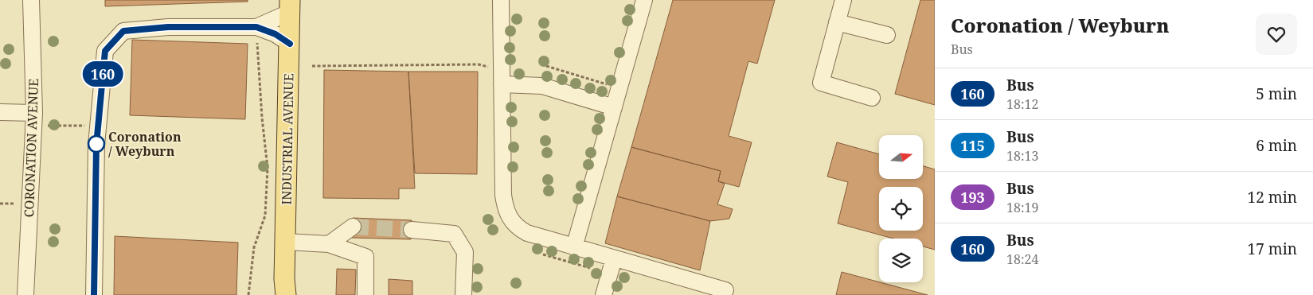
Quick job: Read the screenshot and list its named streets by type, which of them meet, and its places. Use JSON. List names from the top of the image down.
{
  "streets": {
    "main road": ["INDUSTRIAL AVENUE"],
    "street": ["CORONATION AVENUE"]
  },
  "places": ["Coronation / Weyburn"],
  "lines": ["bus line 160"],
  "north": "right",
  "page": {
    "on_map": "160",
    "heading": ["Coronation / Weyburn", "Bus"],
    "list": [
      {
        "mark": "160",
        "name": "Bus",
        "note": "18:12",
        "value": "5 min"
      },
      {
        "mark": "115",
        "name": "Bus",
        "note": "18:13",
        "value": "6 min"
      },
      {
        "mark": "193",
        "name": "Bus",
        "note": "18:19",
        "value": "12 min"
      },
      {
        "mark": "160",
        "name": "Bus",
        "note": "18:24",
        "value": "17 min"
      }
    ]
  }
}
